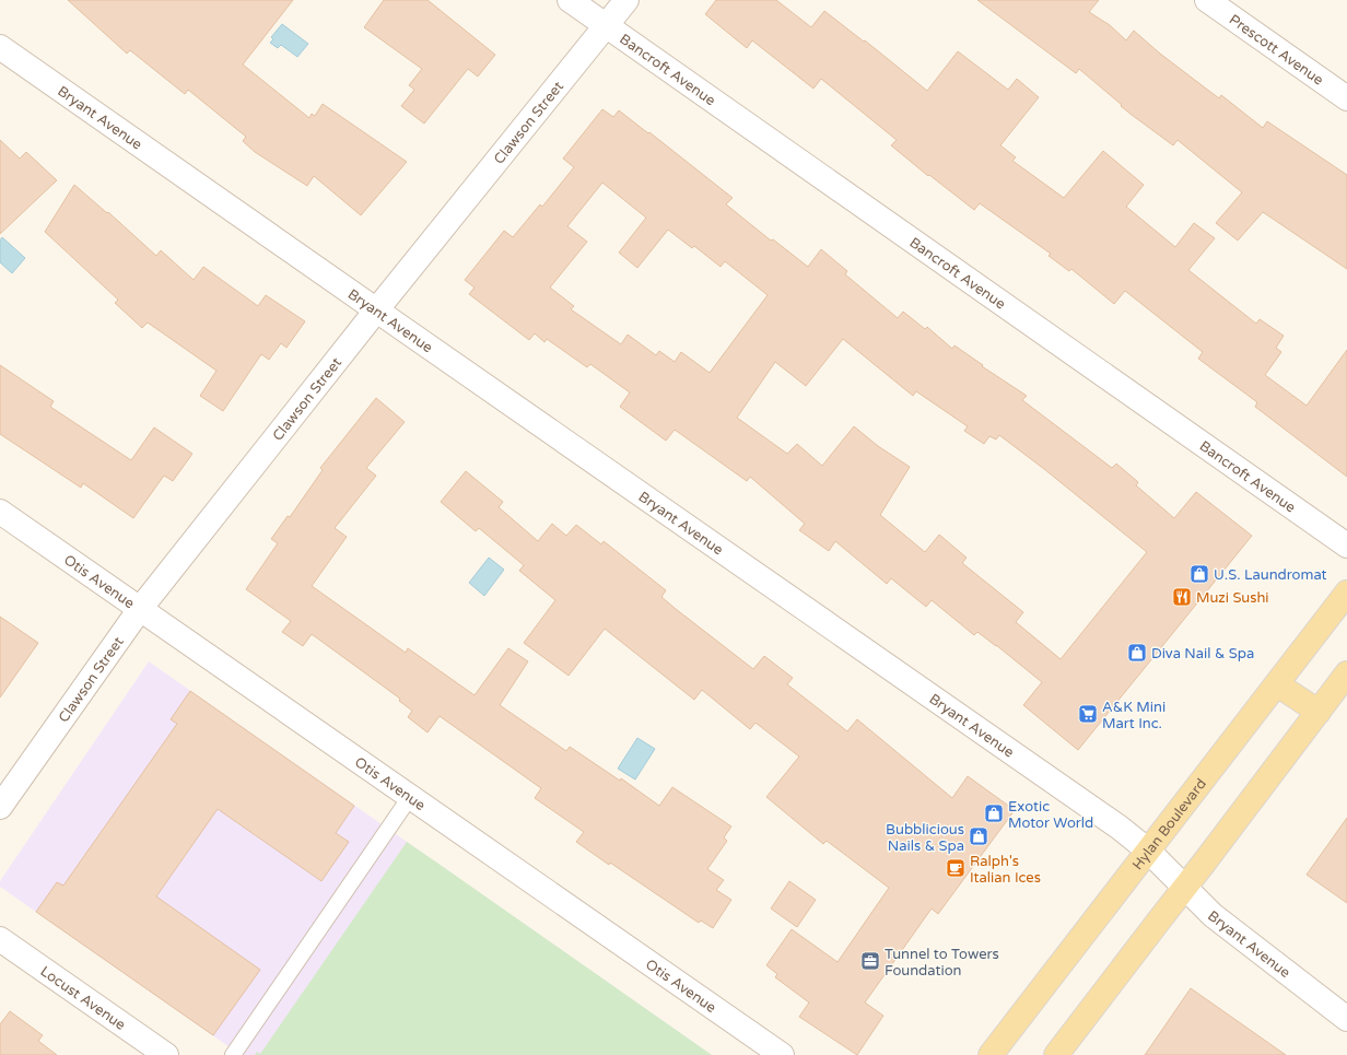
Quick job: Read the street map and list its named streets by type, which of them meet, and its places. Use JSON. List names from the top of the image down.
{
  "streets": {
    "main road": ["Hylan Boulevard"],
    "street": [
      "Prescott Avenue",
      "Bancroft Avenue",
      "Bryant Avenue",
      "Clawson Street",
      "Otis Avenue",
      "Locust Avenue"
    ]
  },
  "crossings": [
    ["Bancroft Avenue", "Clawson Street"],
    ["Bryant Avenue", "Clawson Street"],
    ["Bryant Avenue", "Hylan Boulevard"],
    ["Clawson Street", "Otis Avenue"]
  ],
  "places": {
    "shop": [
      "U.S. Laundromat",
      "Diva Nail & Spa",
      "Exotic Motor World",
      "Bubblicious Nails & Spa"
    ],
    "restaurant": ["Muzi Sushi"],
    "supermarket": ["A&K Mini Mart Inc."],
    "cafe": ["Ralph's Italian Ices"],
    "office": ["Tunnel to Towers Foundation"]
  }
}
